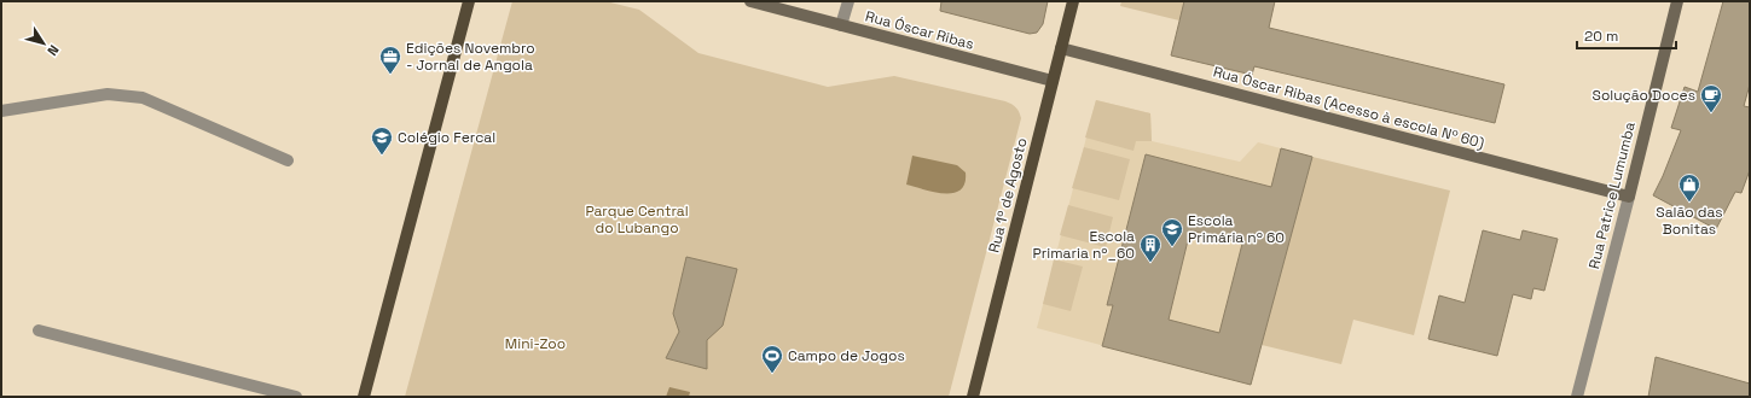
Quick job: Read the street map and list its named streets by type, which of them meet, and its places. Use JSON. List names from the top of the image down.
{
  "streets": {
    "main road": ["Rua 1º de Agosto"],
    "street": ["Rua Óscar Ribas", "Rua Óscar Ribas (Acesso à escola Nº 60)", "Rua Patrice Lumumba"]
  },
  "crossings": [
    ["Rua Óscar Ribas", "Rua 1º de Agosto"],
    ["Rua Óscar Ribas (Acesso à escola Nº 60)", "Rua 1º de Agosto"],
    ["Rua Óscar Ribas (Acesso à escola Nº 60)", "Rua Patrice Lumumba"]
  ],
  "parks": ["Parque Central do Lubango", "Mini-Zoo"],
  "places": {
    "office": ["Edições Novembro - Jornal de Angola"],
    "cafe": ["Solução Doces"],
    "school or university": ["Colégio Fercal", "Escola Primária nº 60"],
    "shop": ["Salão das Bonitas"],
    "building": ["Escola Primaria nº_60"],
    "sports": ["Campo de Jogos"]
  },
  "scale_bar": "20 m",
  "north": "bottom right"
}
